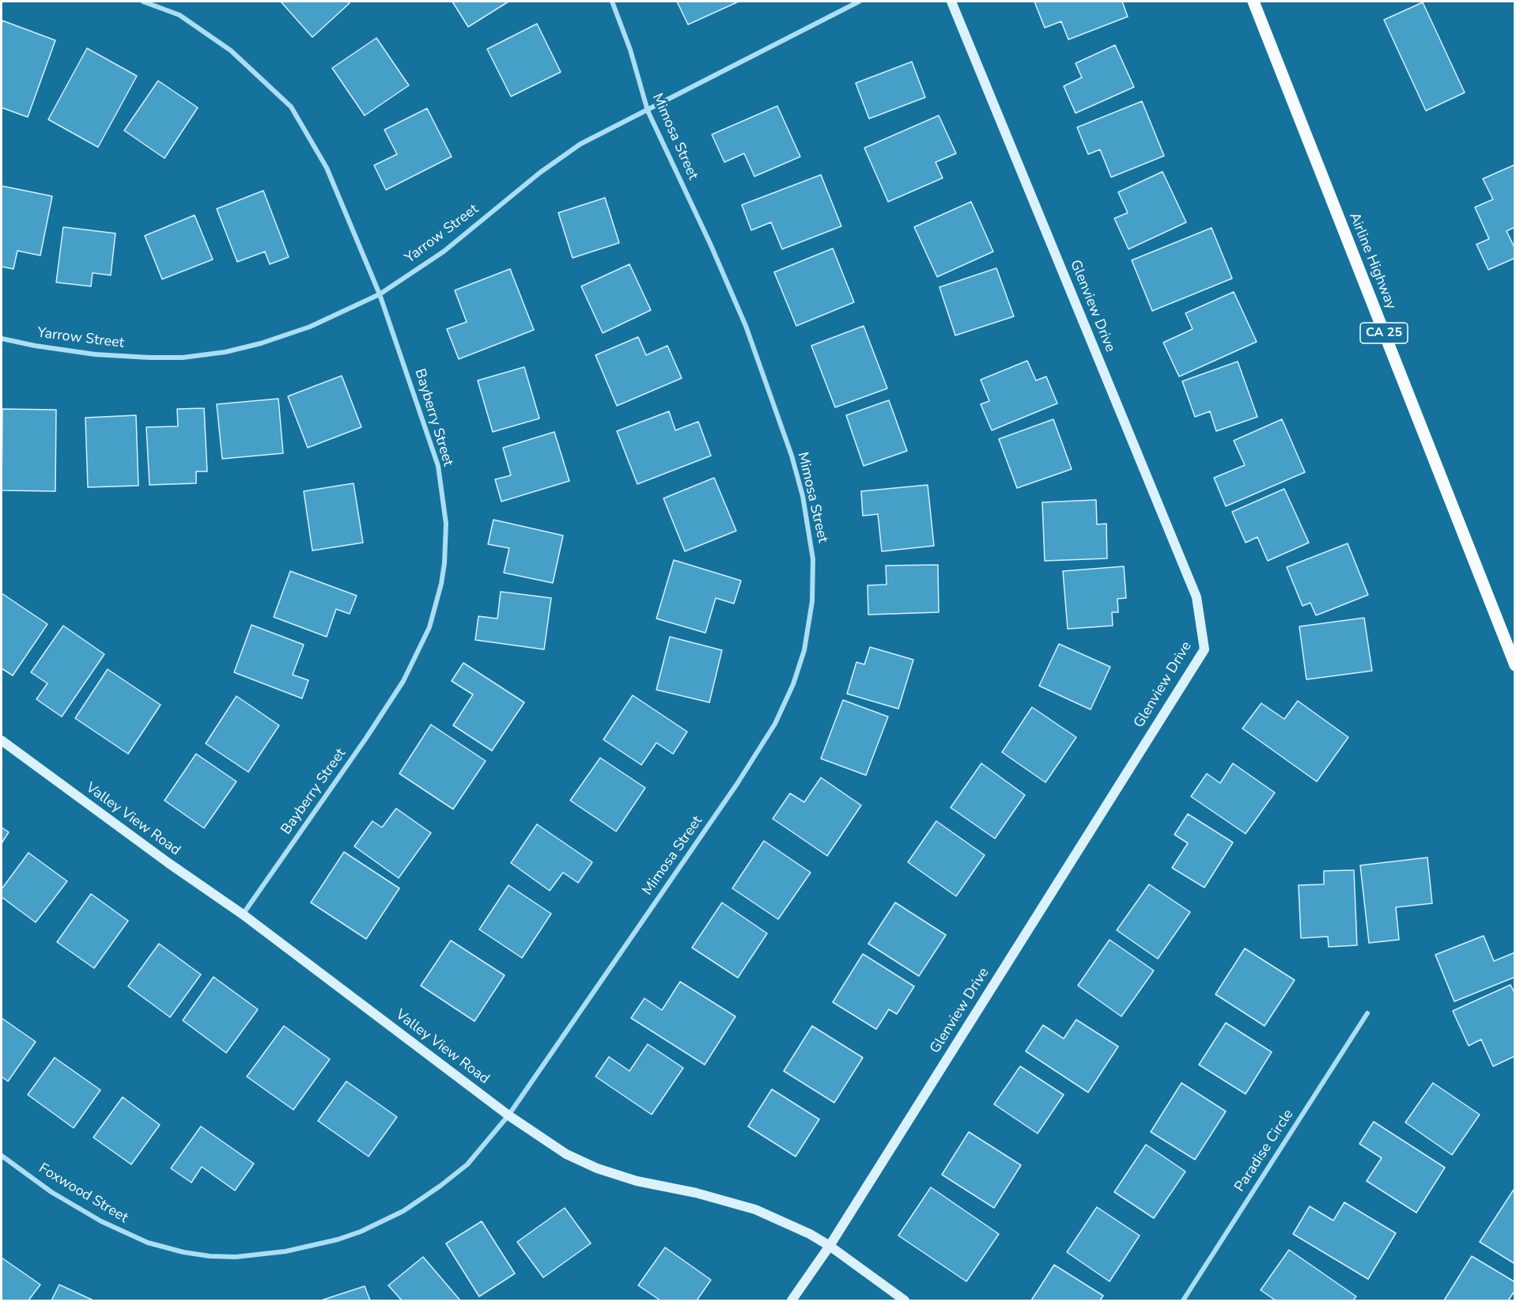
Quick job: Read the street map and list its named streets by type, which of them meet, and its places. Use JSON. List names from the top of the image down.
{
  "streets": {
    "main road": ["Airline Highway", "CA 25"],
    "street": [
      "Mimosa Street",
      "Yarrow Street",
      "Glenview Drive",
      "Bayberry Street",
      "Valley View Road",
      "Paradise Circle",
      "Foxwood Street"
    ]
  },
  "crossings": [
    ["Mimosa Street", "Yarrow Street"],
    ["Mimosa Street", "Valley View Road"],
    ["Mimosa Street", "Foxwood Street"],
    ["Yarrow Street", "Bayberry Street"],
    ["Glenview Drive", "Valley View Road"],
    ["Bayberry Street", "Valley View Road"],
    ["Valley View Road", "Foxwood Street"]
  ]
}
